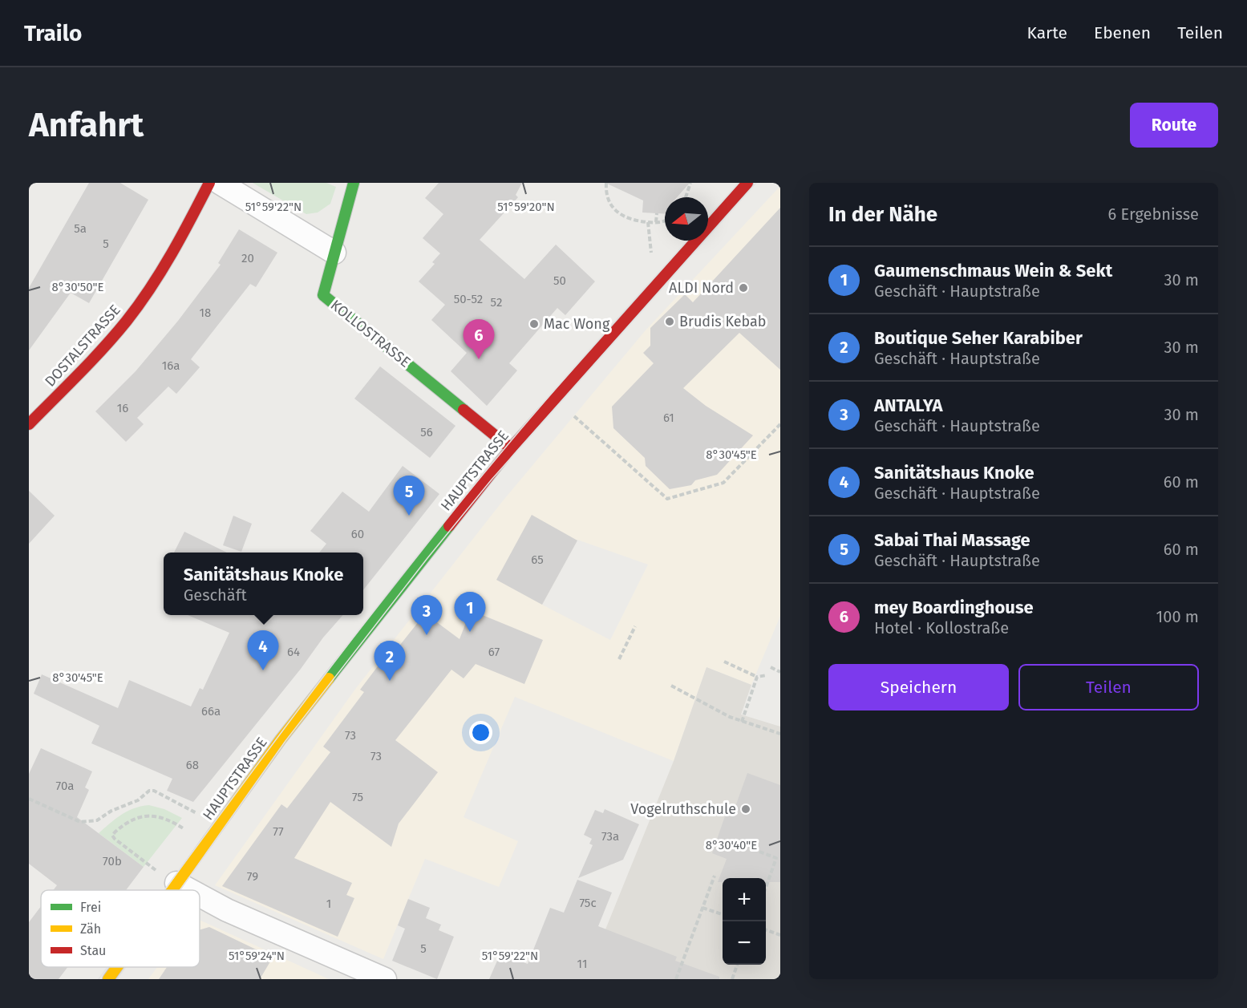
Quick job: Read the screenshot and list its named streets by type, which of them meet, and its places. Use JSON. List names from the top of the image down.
{
  "streets": {
    "street": ["KOLLOSTRASSE", "DOSTALSTRASSE", "HAUPTSTRASSE"]
  },
  "crossings": [
    ["KOLLOSTRASSE", "HAUPTSTRASSE"]
  ],
  "places": [
    "ALDI Nord",
    "Brudis Kebab",
    "Mac Wong",
    "Vogelruthschule"
  ],
  "house_numbers": [
    "5a",
    "5",
    "20",
    "50",
    "50-52",
    "52",
    "18",
    "16a",
    "16",
    "61",
    "56",
    "60",
    "65",
    "64",
    "67",
    "66a",
    "73",
    "73",
    "68",
    "70a",
    "75",
    "77",
    "73a",
    "70b",
    "79",
    "75c",
    "1",
    "5",
    "11"
  ],
  "legend": ["Frei", "Zäh", "Stau"],
  "north": "left",
  "page": {
    "header": "Trailo",
    "nav": ["Karte", "Ebenen", "Teilen"],
    "buttons": [
      "Route",
      ["Speichern", "Teilen"]
    ],
    "title": "Anfahrt",
    "heading": ["In der Nähe", "6 Ergebnisse"],
    "list": [
      {
        "mark": "1",
        "name": "Gaumenschmaus Wein & Sekt",
        "note": "Geschäft · Hauptstraße",
        "value": "30 m"
      },
      {
        "mark": "2",
        "name": "Boutique Seher Karabiber",
        "note": "Geschäft · Hauptstraße",
        "value": "30 m"
      },
      {
        "mark": "3",
        "name": "ANTALYA",
        "note": "Geschäft · Hauptstraße",
        "value": "30 m"
      },
      {
        "mark": "4",
        "name": "Sanitätshaus Knoke",
        "note": "Geschäft · Hauptstraße",
        "value": "60 m"
      },
      {
        "mark": "5",
        "name": "Sabai Thai Massage",
        "note": "Geschäft · Hauptstraße",
        "value": "60 m"
      },
      {
        "mark": "6",
        "name": "mey Boardinghouse",
        "note": "Hotel · Kollostraße",
        "value": "100 m"
      }
    ],
    "pins": [
      "6",
      "5",
      "1",
      "3",
      "4",
      "2"
    ],
    "popup": ["Sanitätshaus Knoke", "Geschäft"],
    "map_buttons": ["+", "−"]
  },
  "coordinates": [
    "51°59'22\"N",
    "51°59'20\"N",
    "8°30'50\"E",
    "8°30'45\"E",
    "8°30'40\"E",
    "51°59'24\"N"
  ]
}
